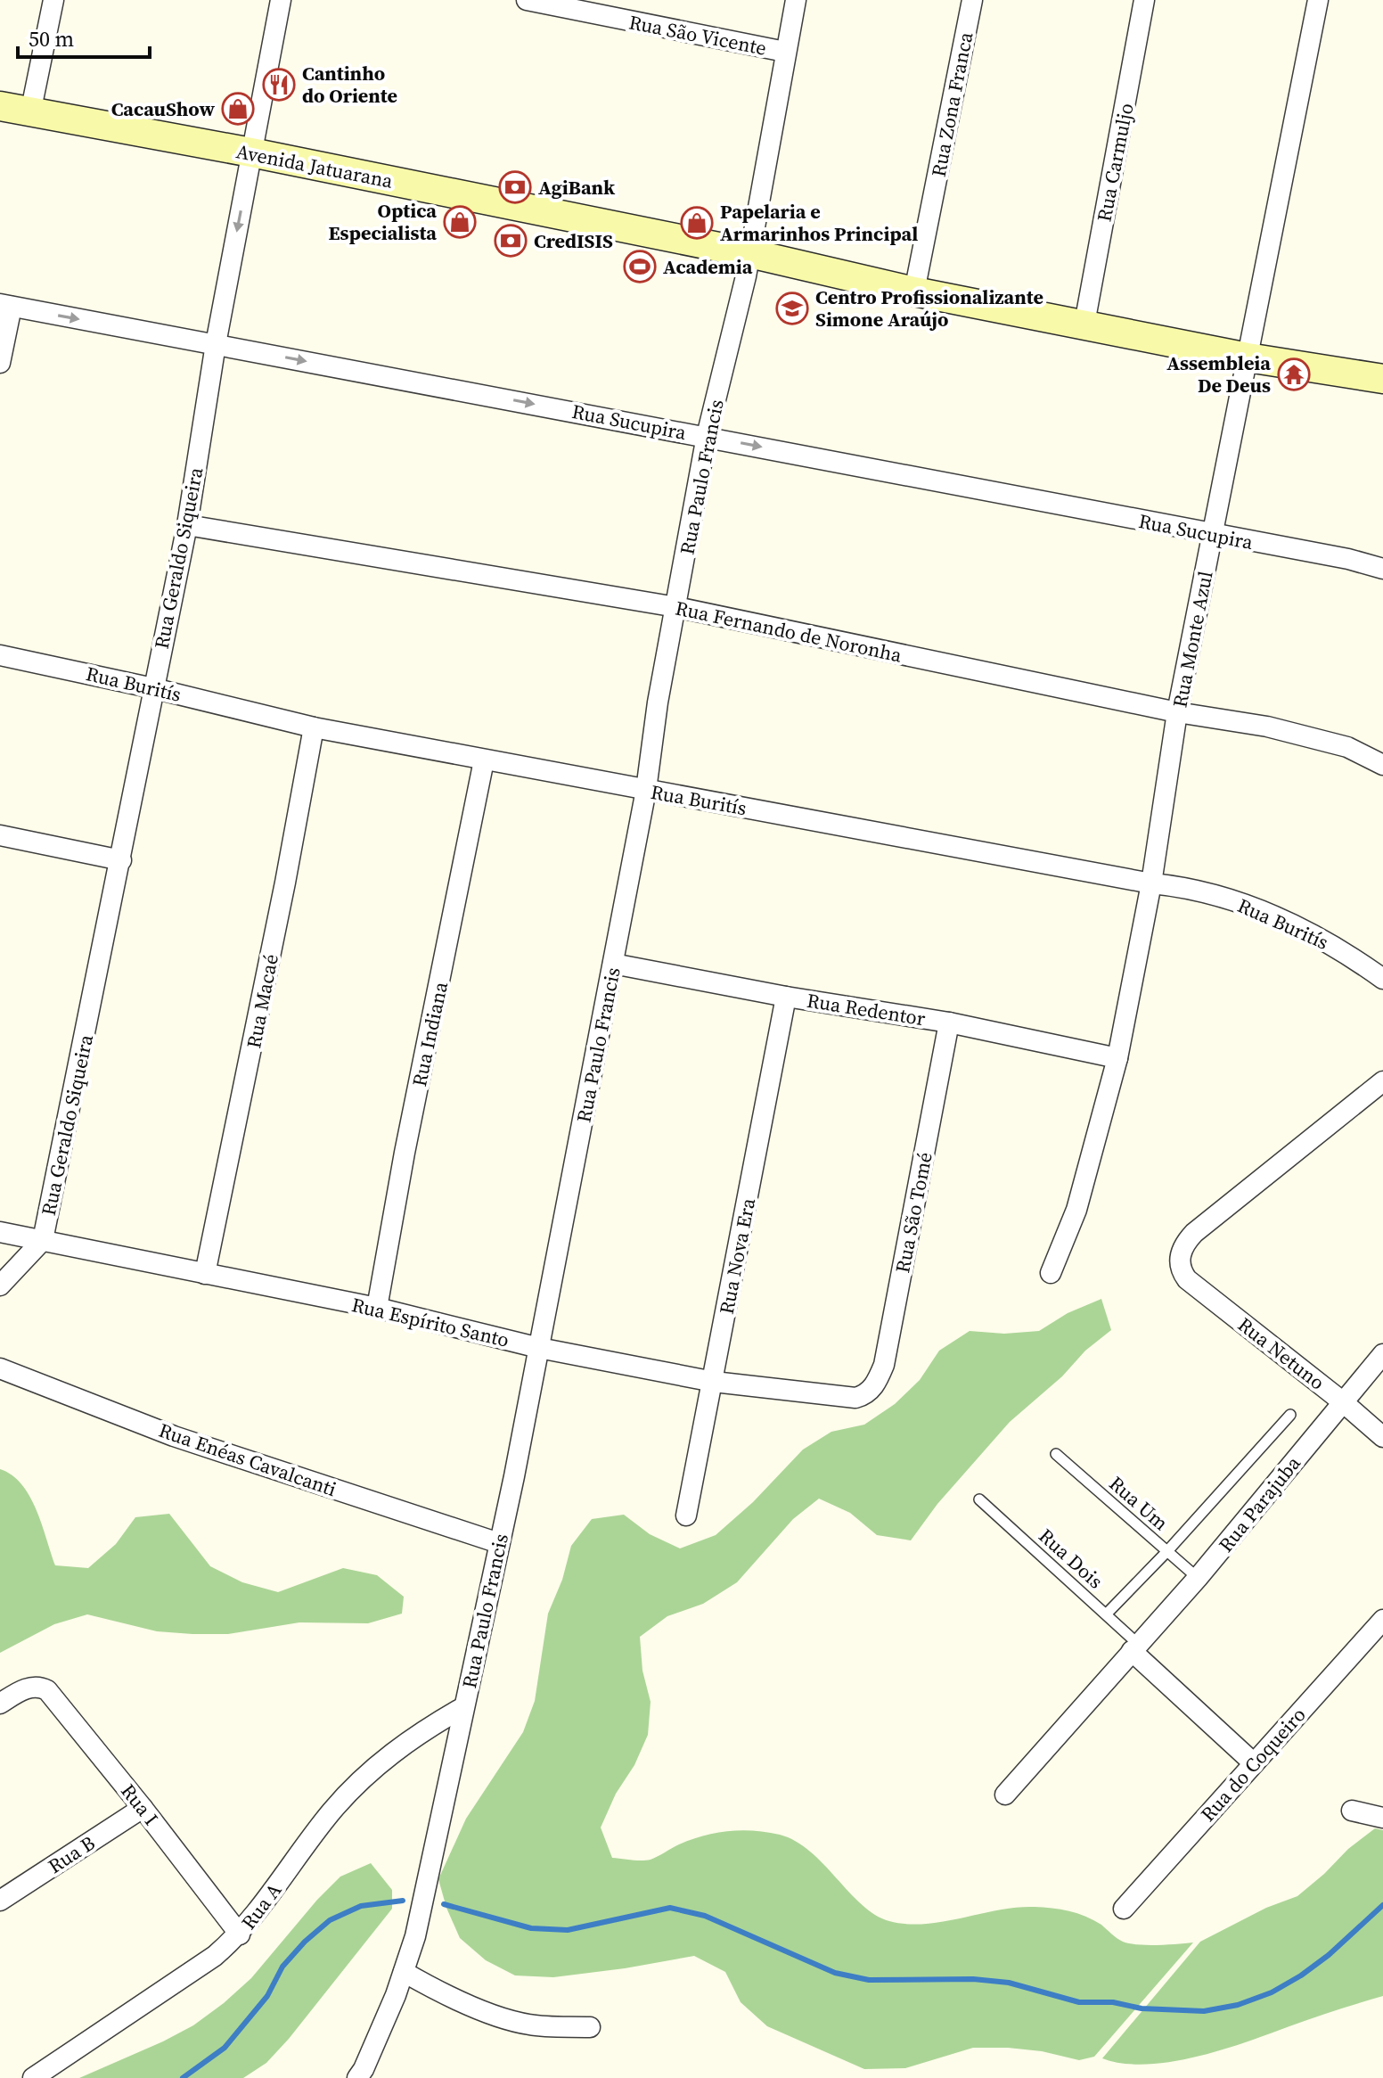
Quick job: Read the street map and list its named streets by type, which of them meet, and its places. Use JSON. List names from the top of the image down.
{
  "streets": {
    "street": [
      "Rua São Vicente",
      "Rua Zona Franca",
      "Rua Carmuljo",
      "Avenida Jatuarana",
      "Rua Sucupira",
      "Rua Paulo Francis",
      "Rua Geraldo Siqueira",
      "Rua Fernando de Noronha",
      "Rua Monte Azul",
      "Rua Buritís",
      "Rua Macaé",
      "Rua Redentor",
      "Rua Indiana",
      "Rua São Tomé",
      "Rua Nova Era",
      "Rua Espírito Santo",
      "Rua Netuno",
      "Rua Enéas Cavalcanti",
      "Rua Parajuba",
      "Rua do Coqueiro",
      "Rua I",
      "Rua B",
      "Rua A"
    ],
    "lane": ["Rua Um", "Rua Dois"]
  },
  "crossings": [
    ["Rua São Vicente", "Rua Paulo Francis"],
    ["Rua Zona Franca", "Avenida Jatuarana"],
    ["Rua Carmuljo", "Avenida Jatuarana"],
    ["Avenida Jatuarana", "Rua Paulo Francis"],
    ["Avenida Jatuarana", "Rua Geraldo Siqueira"],
    ["Avenida Jatuarana", "Rua Monte Azul"],
    ["Rua Sucupira", "Rua Paulo Francis"],
    ["Rua Sucupira", "Rua Geraldo Siqueira"],
    ["Rua Sucupira", "Rua Monte Azul"],
    ["Rua Paulo Francis", "Rua Fernando de Noronha"],
    ["Rua Paulo Francis", "Rua Buritís"],
    ["Rua Paulo Francis", "Rua Redentor"],
    ["Rua Paulo Francis", "Rua Espírito Santo"],
    ["Rua Paulo Francis", "Rua Enéas Cavalcanti"],
    ["Rua Paulo Francis", "Rua A"],
    ["Rua Geraldo Siqueira", "Rua Fernando de Noronha"],
    ["Rua Geraldo Siqueira", "Rua Buritís"],
    ["Rua Geraldo Siqueira", "Rua Espírito Santo"],
    ["Rua Fernando de Noronha", "Rua Monte Azul"],
    ["Rua Monte Azul", "Rua Buritís"],
    ["Rua Monte Azul", "Rua Redentor"],
    ["Rua Buritís", "Rua Macaé"],
    ["Rua Buritís", "Rua Indiana"],
    ["Rua Macaé", "Rua Espírito Santo"],
    ["Rua Redentor", "Rua São Tomé"],
    ["Rua Redentor", "Rua Nova Era"],
    ["Rua Indiana", "Rua Espírito Santo"],
    ["Rua São Tomé", "Rua Espírito Santo"],
    ["Rua Nova Era", "Rua Espírito Santo"],
    ["Rua Netuno", "Rua Parajuba"],
    ["Rua Um", "Rua Parajuba"],
    ["Rua Parajuba", "Rua Dois"],
    ["Rua I", "Rua B"],
    ["Rua I", "Rua A"]
  ],
  "one_way": ["Rua Sucupira"],
  "places": {
    "restaurant": ["Cantinho do Oriente"],
    "shop": ["CacauShow", "Optica Especialista", "Papelaria e Armarinhos Principal"],
    "bank": ["AgiBank", "CredISIS"],
    "sports": ["Academia"],
    "school or university": ["Centro Profissionalizante Simone Araújo"],
    "temple": ["Assembleia De Deus"]
  },
  "scale_bar": "50 m"
}
